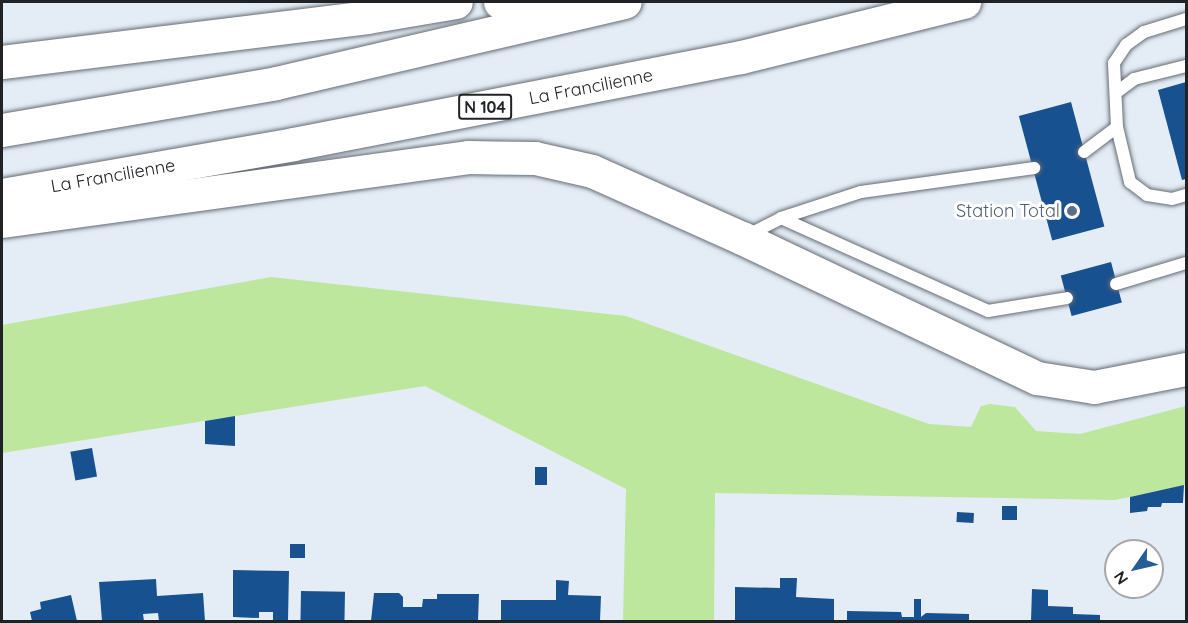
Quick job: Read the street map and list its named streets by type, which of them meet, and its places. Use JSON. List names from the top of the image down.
{
  "streets": {
    "main road": ["La Francilienne", "N 104"]
  },
  "places": ["Station Total"],
  "north": "bottom left"
}
